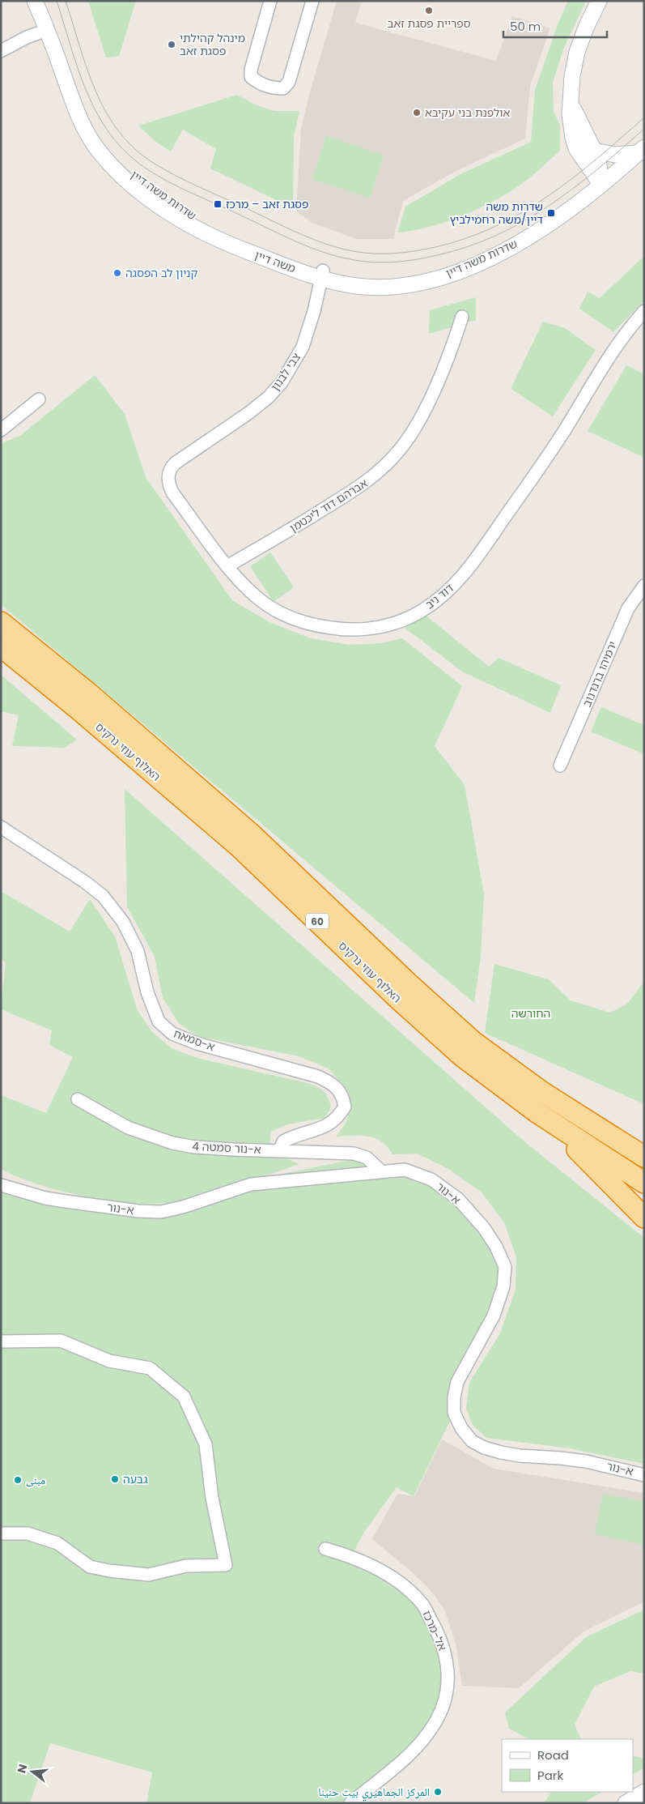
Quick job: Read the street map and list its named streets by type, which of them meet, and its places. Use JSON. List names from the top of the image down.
{
  "streets": {
    "highway": ["האלוף עוזי נרקיס", "60"],
    "street": [
      "שדרות משה דיין",
      "משה דיין",
      "צבי לבנון",
      "אברהם דוד ליכטמן",
      "דוד ניב",
      "ירמיהו ברנדנוב",
      "א-סמאח",
      "א-נור סמטה 4",
      "א-נור",
      "אל-מרכז"
    ]
  },
  "crossings": [
    ["שדרות משה דיין", "משה דיין"],
    ["שדרות משה דיין", "צבי לבנון"],
    ["משה דיין", "צבי לבנון"],
    ["צבי לבנון", "דוד ניב"],
    ["אברהם דוד ליכטמן", "דוד ניב"],
    ["א-סמאח", "א-נור סמטה 4"],
    ["א-נור סמטה 4", "א-נור"]
  ],
  "parks": ["החורשה"],
  "places": {
    "other": [
      "ספריית פסגת זאב",
      "מינהל קהילתי פסגת זאב",
      "אולפנת בני עקיבא",
      "קניון לב הפסגה",
      "גבעה",
      "مبنى",
      "المركز الجماهيري بيت حنينا"
    ],
    "transit": ["פסגת זאב – מרכז", "שדרות משה דיין/משה רחמילביץ"]
  },
  "legend": ["Road", "Park"],
  "scale_bar": "50 m",
  "north": "left"
}
